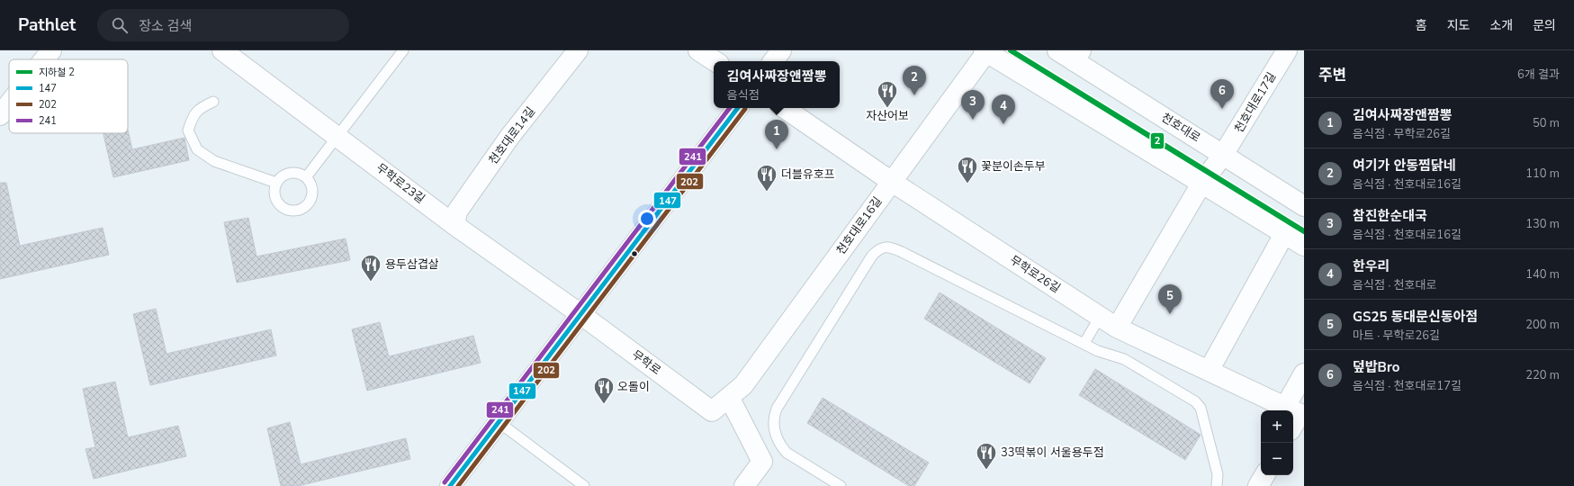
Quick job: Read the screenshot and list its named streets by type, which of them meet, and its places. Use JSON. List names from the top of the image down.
{
  "streets": {
    "street": [
      "천호대로17길",
      "천호대로",
      "천호대로14길",
      "무학로23길",
      "천호대로16길",
      "무학로26길",
      "무학로"
    ]
  },
  "crossings": [
    ["천호대로17길", "천호대로"],
    ["천호대로14길", "무학로23길"],
    ["무학로23길", "무학로"],
    ["천호대로16길", "무학로26길"],
    ["천호대로16길", "무학로"]
  ],
  "places": {
    "restaurant": [
      "자산어보",
      "꽃분이손두부",
      "더블유호프",
      "용두삼겹살",
      "오돌이",
      "33떡볶이 서울용두점"
    ]
  },
  "lines": [
    "metro line 2",
    "transit line 147",
    "transit line 241",
    "transit line 202"
  ],
  "legend": [
    "지하철 2",
    "147",
    "202",
    "241"
  ],
  "page": {
    "header": "Pathlet",
    "search": "장소 검색",
    "nav": [
      "홈",
      "지도",
      "소개",
      "문의"
    ],
    "heading": ["주변", "6개 결과"],
    "popup": ["김여사짜장앤짬뽕", "음식점"],
    "pins": [
      "2",
      "6",
      "3",
      "4",
      "1",
      "5"
    ],
    "list": [
      {
        "mark": "1",
        "name": "김여사짜장앤짬뽕",
        "note": "음식점 · 무학로26길",
        "value": "50 m"
      },
      {
        "mark": "2",
        "name": "여기가 안동찜닭네",
        "note": "음식점 · 천호대로16길",
        "value": "110 m"
      },
      {
        "mark": "3",
        "name": "참진한순대국",
        "note": "음식점 · 천호대로16길",
        "value": "130 m"
      },
      {
        "mark": "4",
        "name": "한우리",
        "note": "음식점 · 천호대로",
        "value": "140 m"
      },
      {
        "mark": "5",
        "name": "GS25 동대문신동아점",
        "note": "마트 · 무학로26길",
        "value": "200 m"
      },
      {
        "mark": "6",
        "name": "덮밥Bro",
        "note": "음식점 · 천호대로17길",
        "value": "220 m"
      }
    ],
    "map_buttons": ["+", "−"]
  }
}
